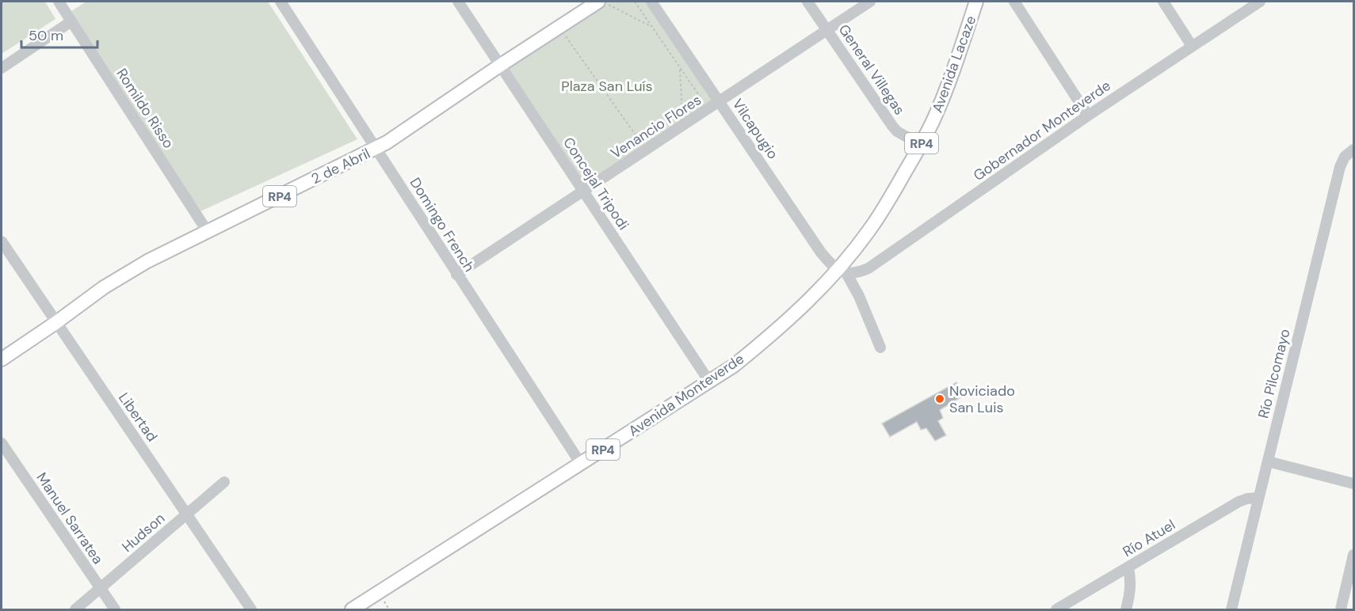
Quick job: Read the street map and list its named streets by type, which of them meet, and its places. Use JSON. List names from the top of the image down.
{
  "streets": {
    "main road": [
      "Avenida Lacaze",
      "RP4",
      "2 de Abril",
      "Avenida Monteverde"
    ],
    "street": [
      "General Villegas",
      "Romildo Risso",
      "Venancio Flores",
      "Vilcapugio",
      "Gobernador Monteverde",
      "Concejal Tripodi",
      "Domingo French",
      "Río Pilcomayo",
      "Libertad",
      "Manuel Sarratea",
      "Hudson",
      "Río Atuel"
    ]
  },
  "crossings": [
    ["Avenida Lacaze", "General Villegas"],
    ["Avenida Lacaze", "Vilcapugio"],
    ["Avenida Lacaze", "Gobernador Monteverde"],
    ["Avenida Lacaze", "Avenida Monteverde"],
    ["General Villegas", "Venancio Flores"],
    ["Romildo Risso", "2 de Abril"],
    ["Venancio Flores", "Vilcapugio"],
    ["Venancio Flores", "Concejal Tripodi"],
    ["Venancio Flores", "Domingo French"],
    ["Vilcapugio", "Gobernador Monteverde"],
    ["Vilcapugio", "Avenida Monteverde"],
    ["Gobernador Monteverde", "Avenida Monteverde"],
    ["2 de Abril", "Concejal Tripodi"],
    ["2 de Abril", "Domingo French"],
    ["2 de Abril", "Libertad"],
    ["Concejal Tripodi", "Avenida Monteverde"],
    ["Domingo French", "Avenida Monteverde"],
    ["Río Pilcomayo", "Río Atuel"],
    ["Libertad", "Hudson"],
    ["Manuel Sarratea", "Hudson"]
  ],
  "parks": ["Plaza San Luís"],
  "places": ["Noviciado San Luis"],
  "scale_bar": "50 m"
}
